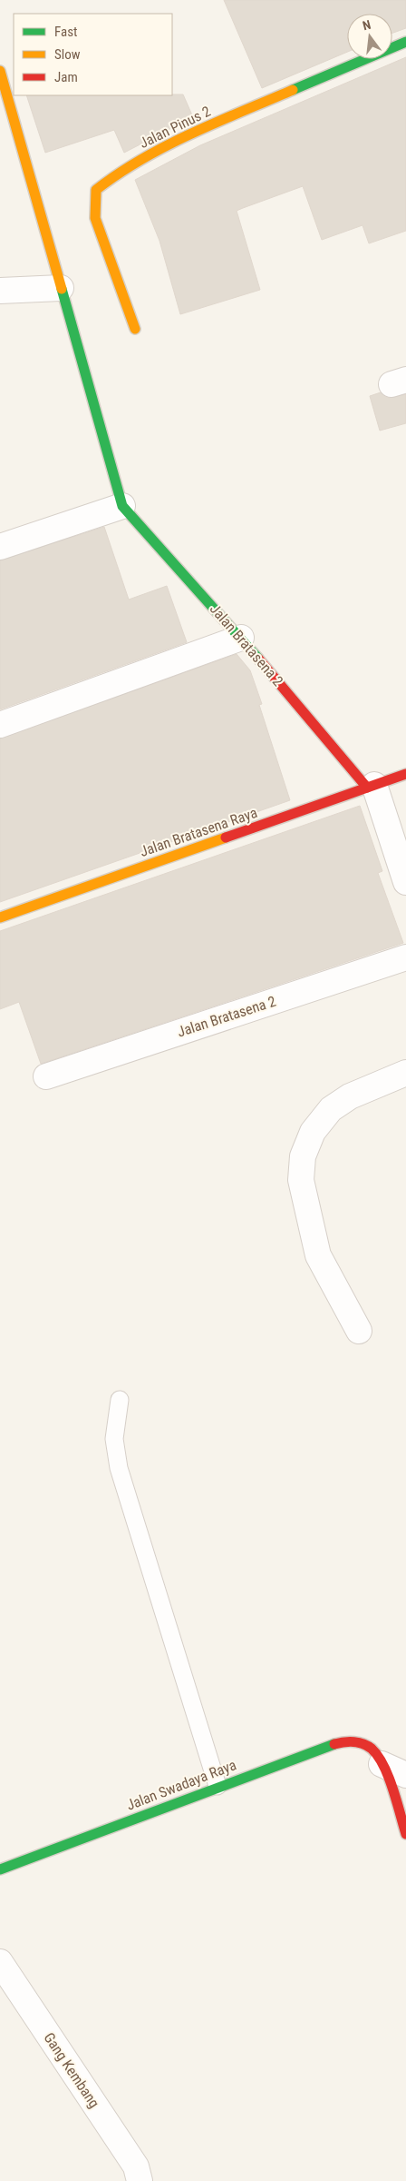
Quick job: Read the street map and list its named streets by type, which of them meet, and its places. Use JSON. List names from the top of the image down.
{
  "streets": {
    "street": [
      "Jalan Pinus 2",
      "Jalan Bratasena 2",
      "Jalan Bratasena Raya",
      "Jalan Swadaya Raya",
      "Gang Kembang"
    ]
  },
  "crossings": [
    ["Jalan Bratasena 2", "Jalan Bratasena Raya"]
  ],
  "legend": ["Fast", "Slow", "Jam"],
  "north": "top"
}
